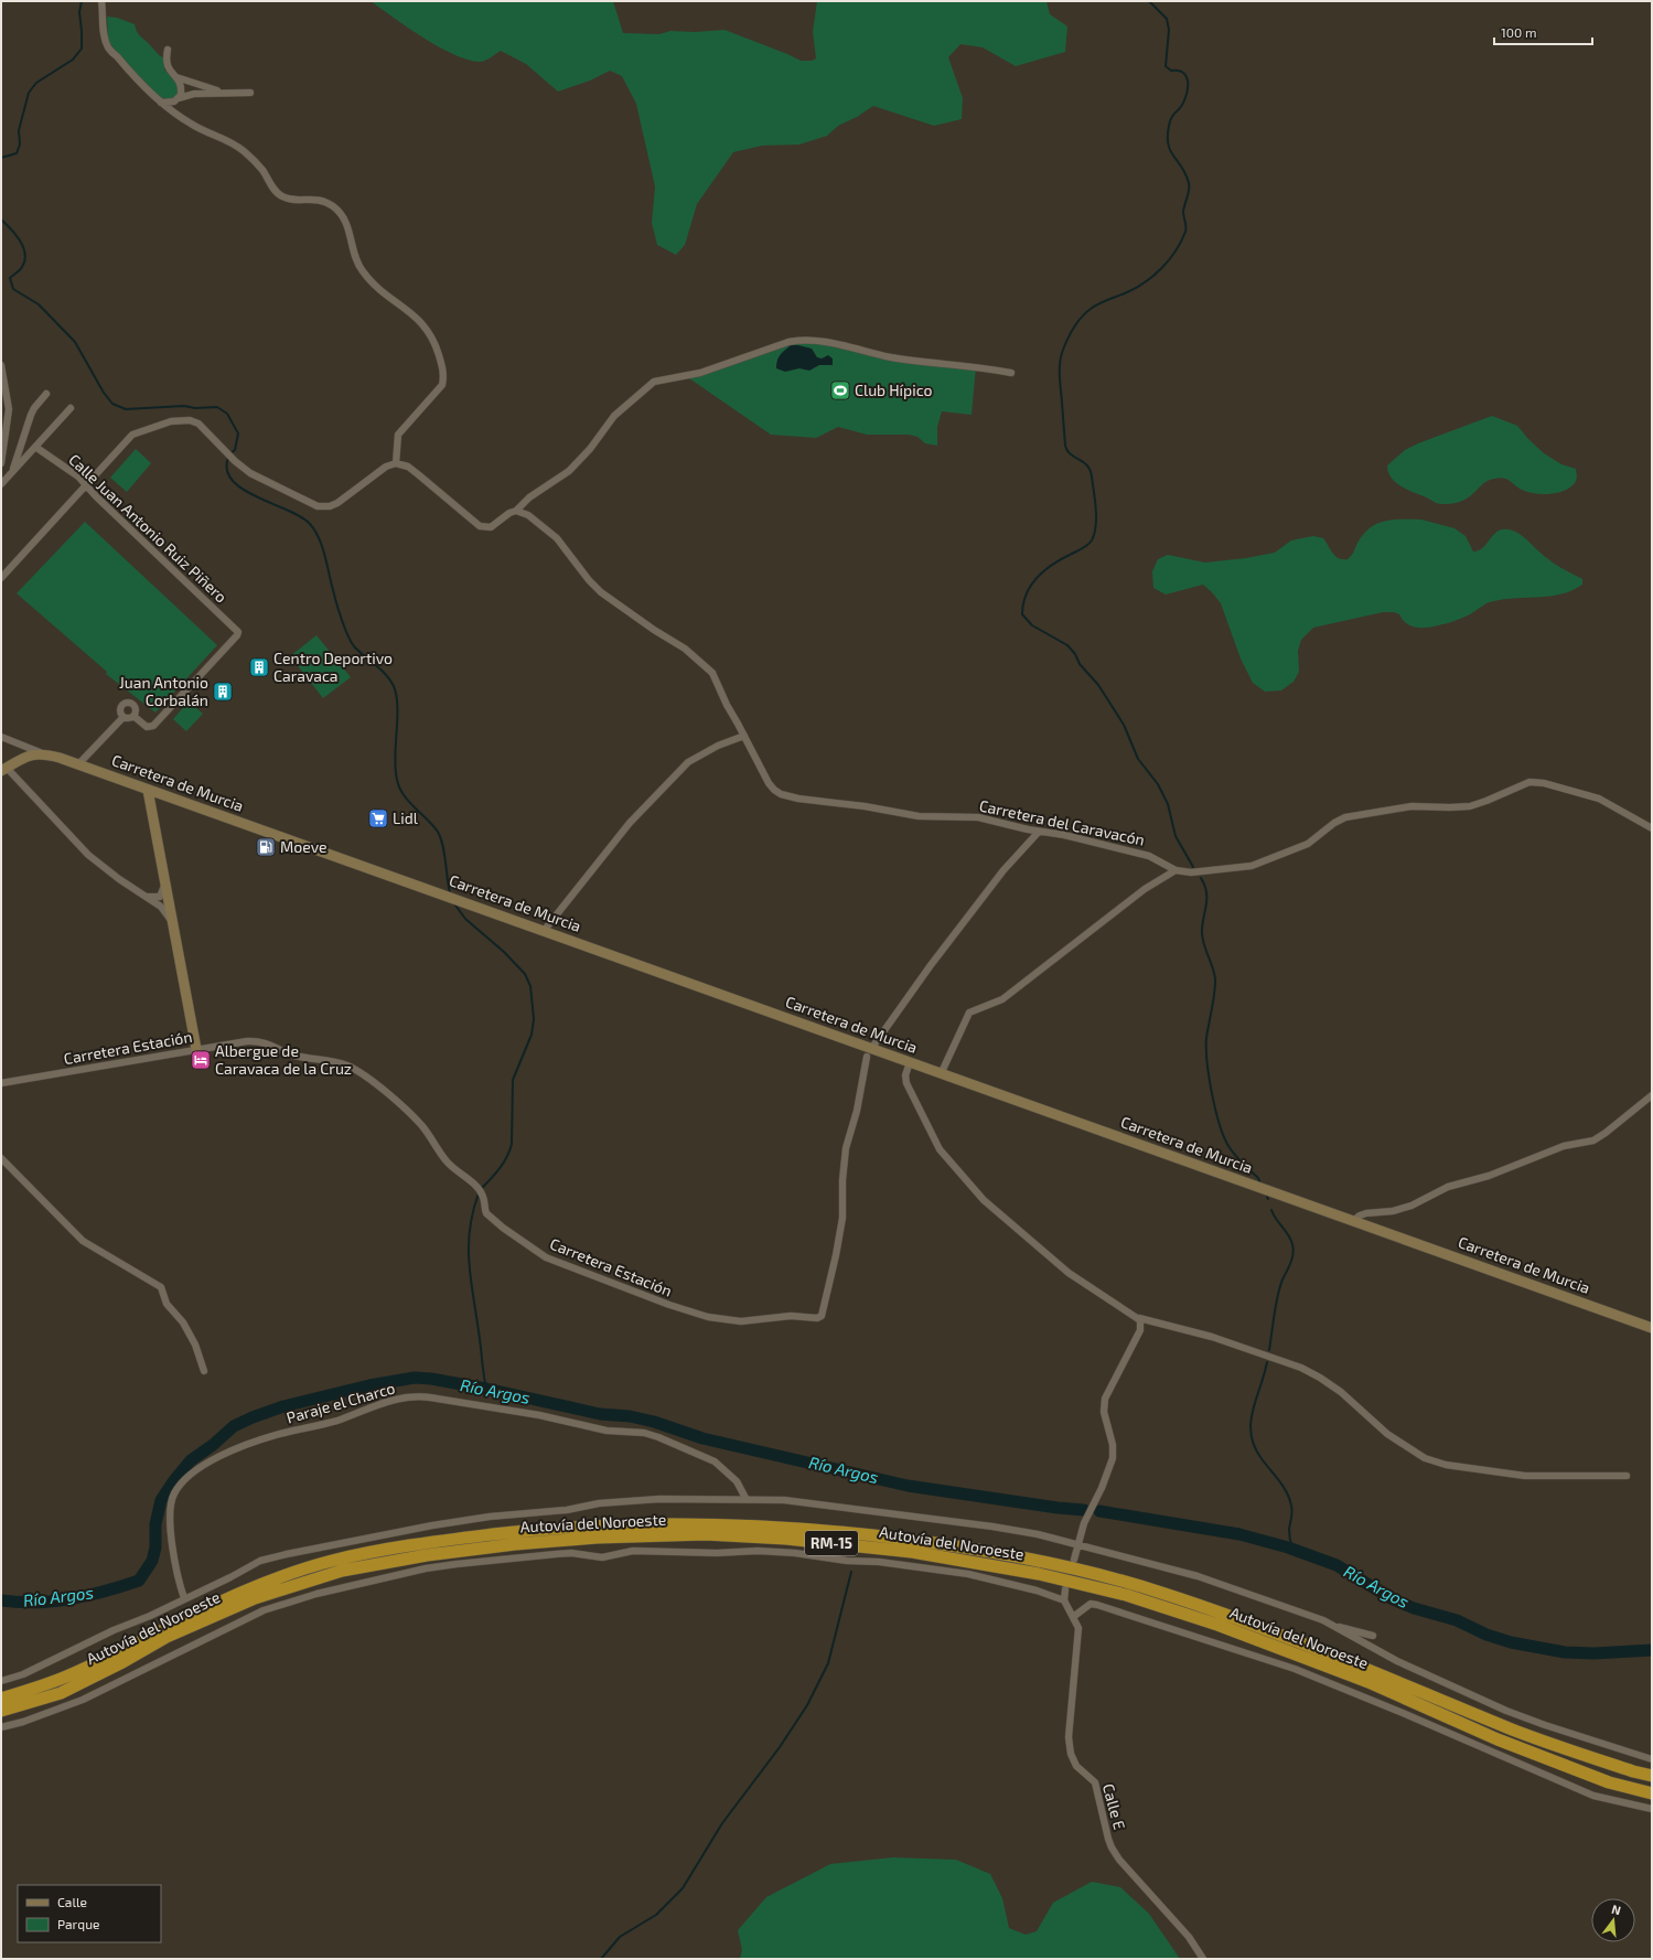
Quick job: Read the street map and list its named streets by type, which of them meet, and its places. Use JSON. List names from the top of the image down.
{
  "streets": {
    "highway": ["Autovía del Noroeste", "RM-15"],
    "main road": ["Carretera de Murcia"],
    "street": [
      "Calle Juan Antonio Ruiz Piñero",
      "Carretera del Caravacón",
      "Carretera Estación",
      "Paraje el Charco",
      "Calle E"
    ]
  },
  "crossings": [
    ["Carretera de Murcia", "Carretera Estación"]
  ],
  "water": ["Río Argos"],
  "places": {
    "sports": ["Club Hípico"],
    "building": ["Centro Deportivo Caravaca", "Juan Antonio Corbalán"],
    "supermarket": ["Lidl"],
    "fuel station": ["Moeve"],
    "hotel": ["Albergue de Caravaca de la Cruz"]
  },
  "legend": ["Calle", "Parque"],
  "scale_bar": "100 m",
  "north": "top"
}
